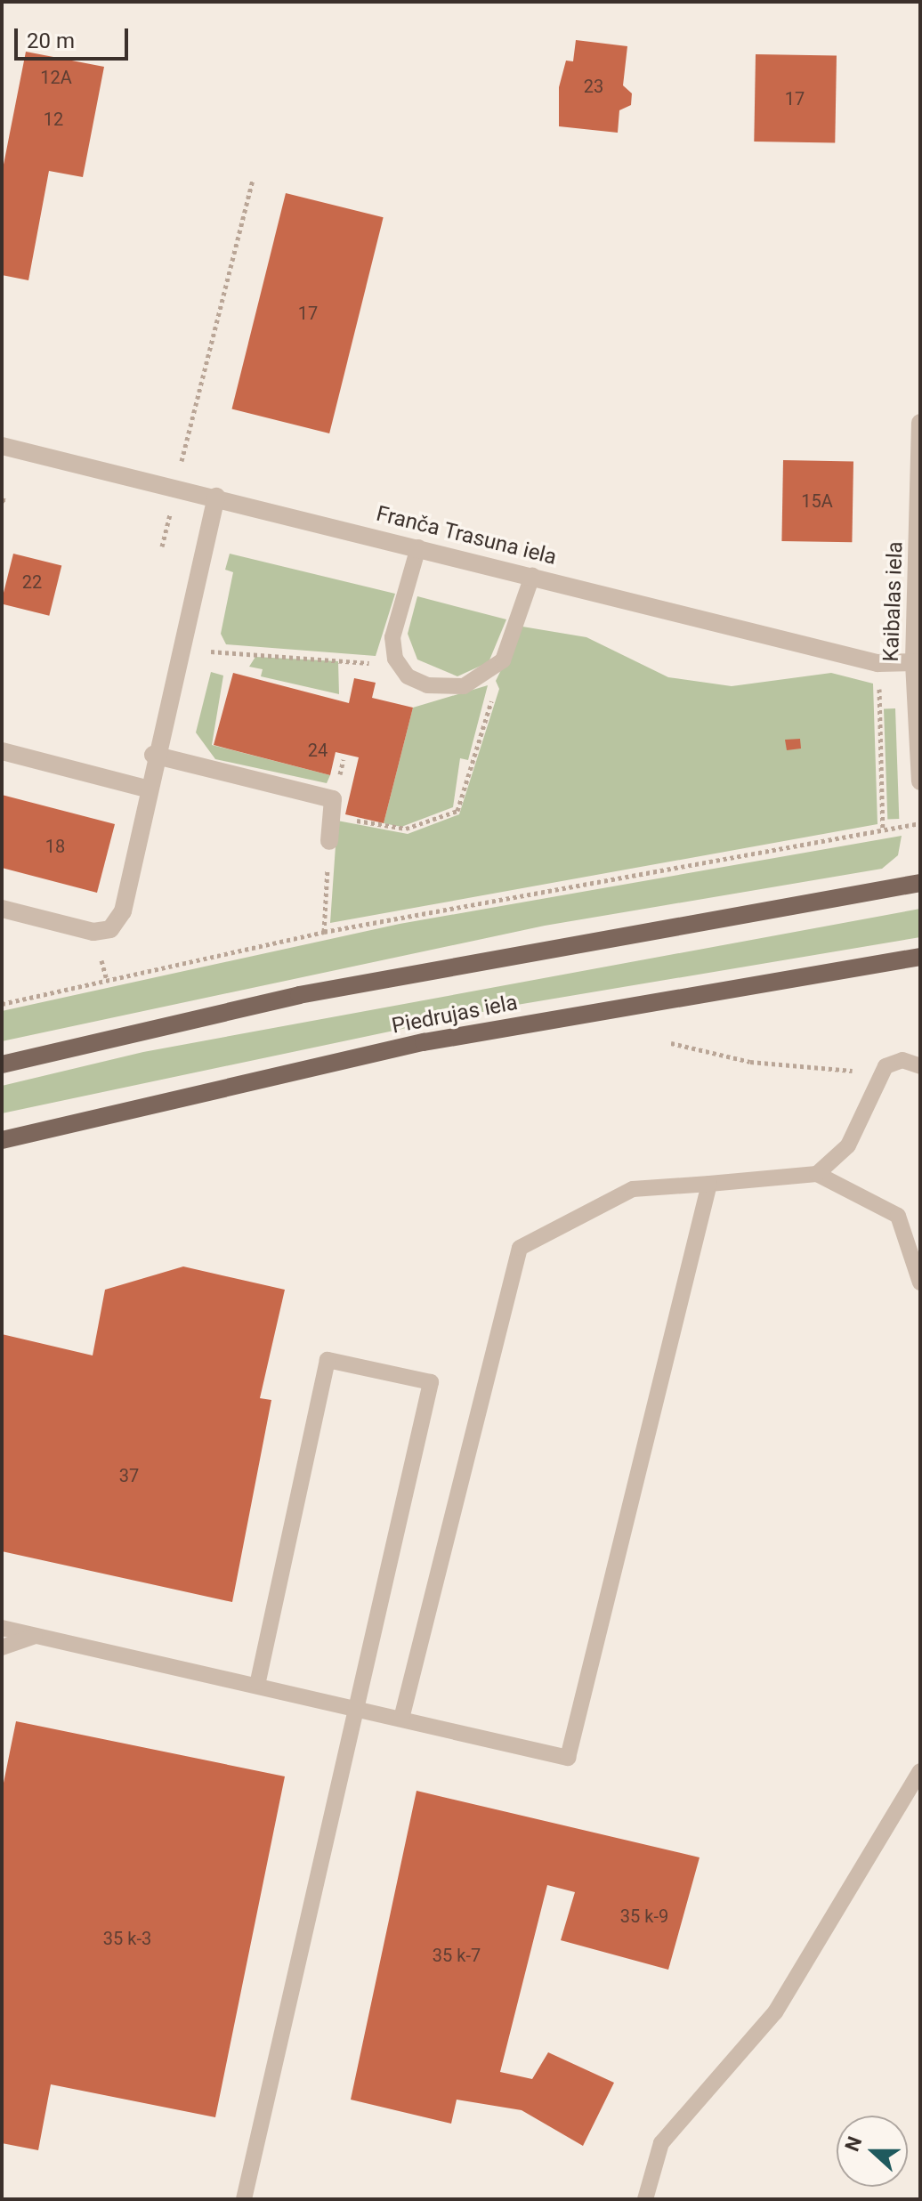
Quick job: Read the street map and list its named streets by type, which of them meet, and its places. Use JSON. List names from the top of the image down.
{
  "streets": {
    "main road": ["Piedrujas iela"],
    "street": ["Franča Trasuna iela", "Kaibalas iela"]
  },
  "crossings": [
    ["Franča Trasuna iela", "Kaibalas iela"]
  ],
  "house_numbers": [
    "12A",
    "23",
    "17",
    "12",
    "17",
    "15A",
    "22",
    "24",
    "18",
    "37",
    "35 k-9",
    "35 k-3",
    "35 k-7"
  ],
  "scale_bar": "20 m",
  "north": "left"
}
